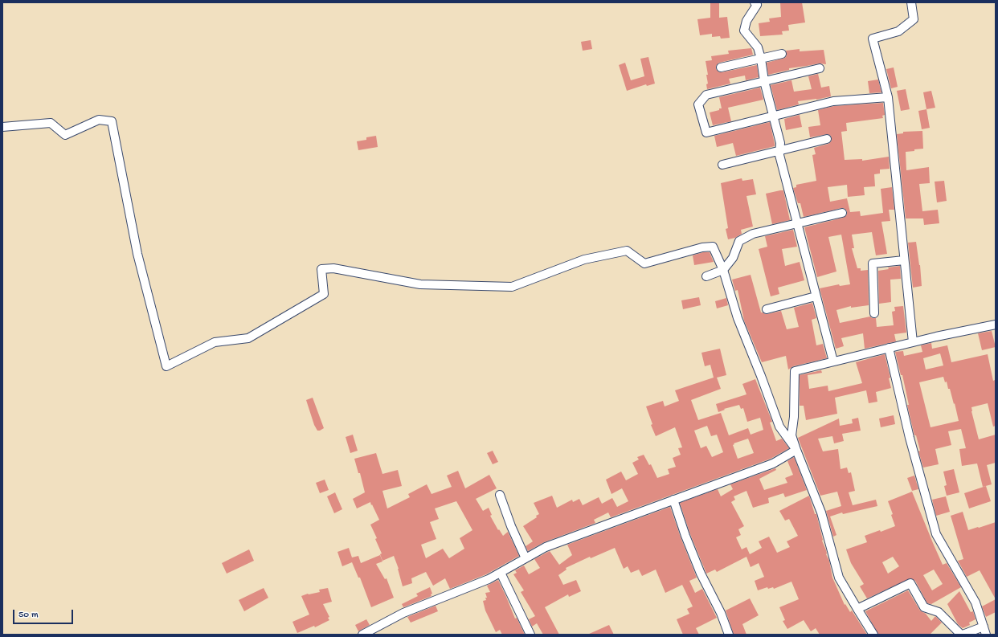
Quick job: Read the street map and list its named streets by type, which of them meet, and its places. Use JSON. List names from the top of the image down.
{
  "scale_bar": "50 m"
}
